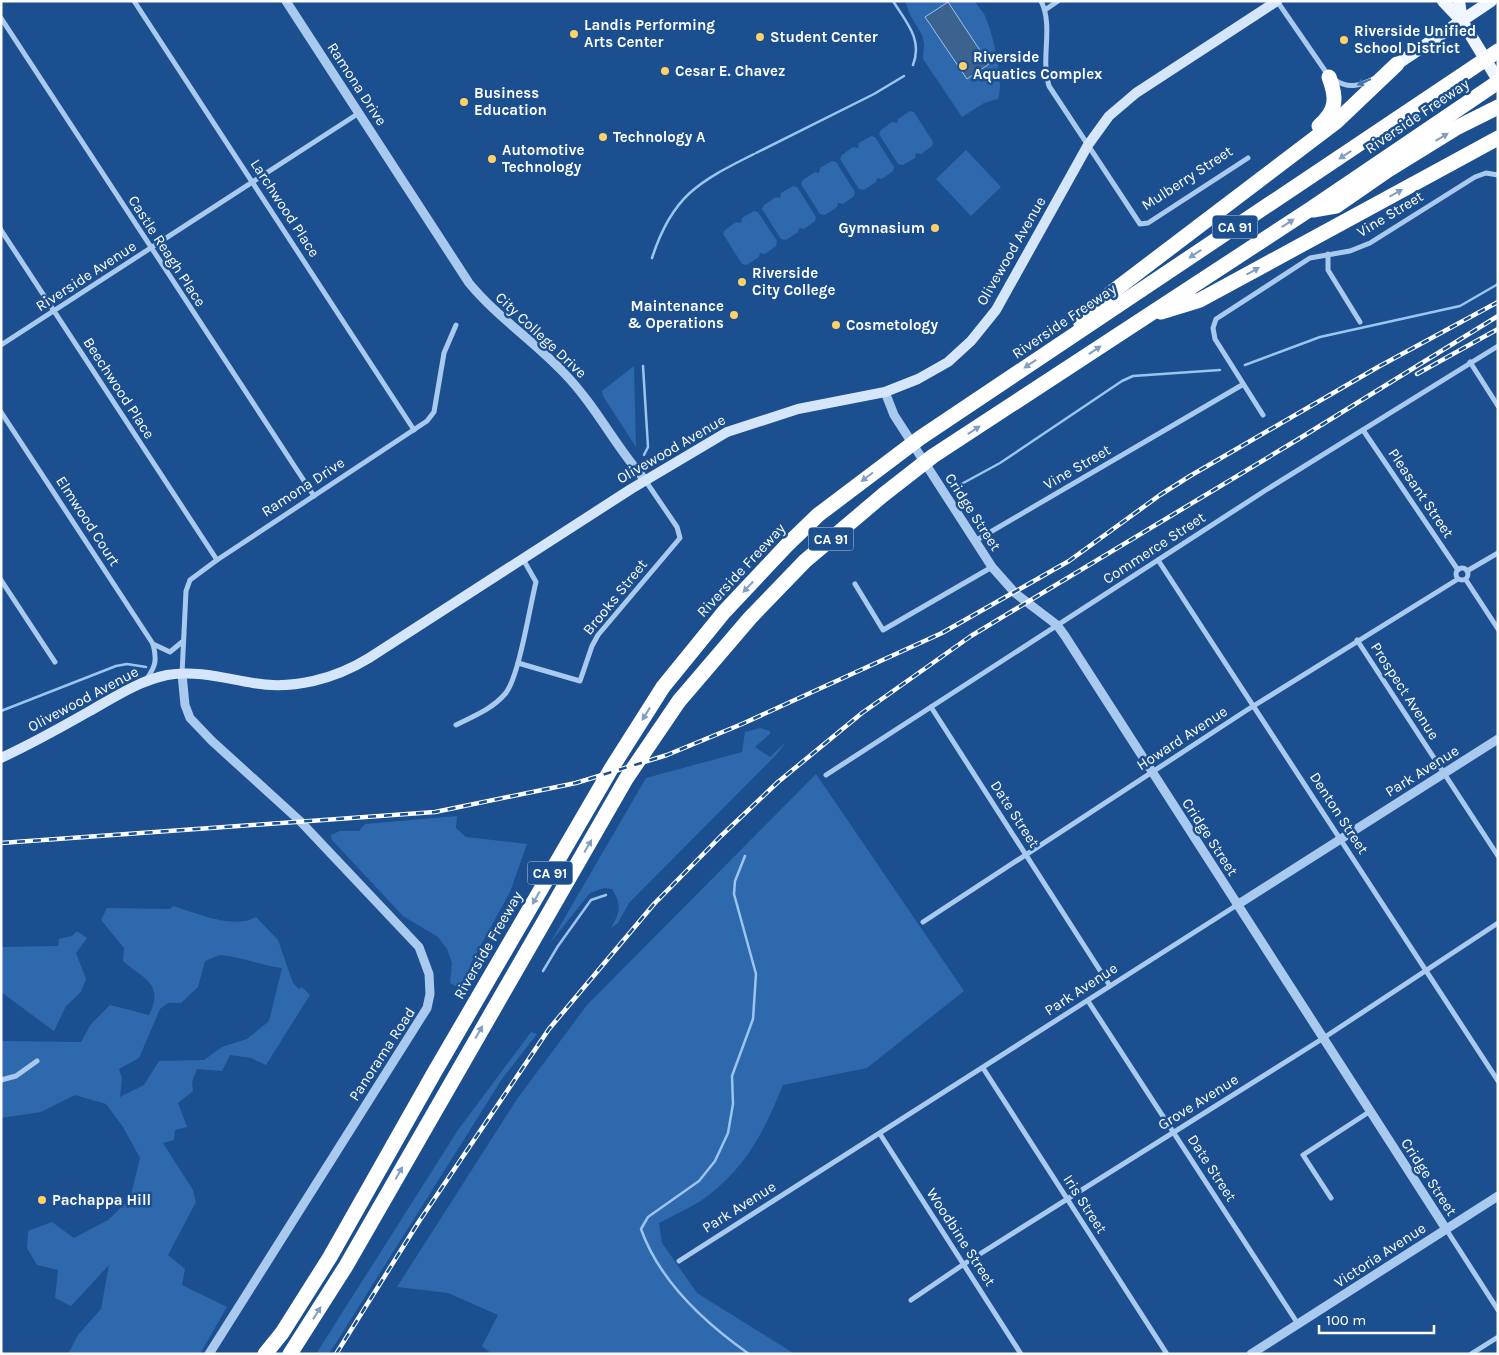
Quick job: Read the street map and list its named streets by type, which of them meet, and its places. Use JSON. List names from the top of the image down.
{
  "streets": {
    "highway": ["Riverside Freeway", "CA 91"],
    "main road": ["Olivewood Avenue"],
    "street": [
      "Ramona Drive",
      "Mulberry Street",
      "Larchwood Place",
      "Vine Street",
      "Castle Reagh Place",
      "Riverside Avenue",
      "City College Drive",
      "Beechwood Place",
      "Pleasant Street",
      "Cridge Street",
      "Elmwood Court",
      "Commerce Street",
      "Brooks Street",
      "Prospect Avenue",
      "Howard Avenue",
      "Park Avenue",
      "Denton Street",
      "Date Street",
      "Panorama Road",
      "Grove Avenue",
      "Iris Street",
      "Woodbine Street",
      "Victoria Avenue"
    ]
  },
  "crossings": [
    ["Ramona Drive", "Larchwood Place"],
    ["Ramona Drive", "Castle Reagh Place"],
    ["Ramona Drive", "Olivewood Avenue"],
    ["Ramona Drive", "Riverside Avenue"],
    ["Ramona Drive", "City College Drive"],
    ["Ramona Drive", "Beechwood Place"],
    ["Ramona Drive", "Panorama Road"],
    ["Mulberry Street", "Olivewood Avenue"],
    ["Larchwood Place", "Riverside Avenue"],
    ["Vine Street", "Cridge Street"],
    ["Castle Reagh Place", "Riverside Avenue"],
    ["Olivewood Avenue", "City College Drive"],
    ["Olivewood Avenue", "Cridge Street"],
    ["Olivewood Avenue", "Brooks Street"],
    ["Olivewood Avenue", "Panorama Road"],
    ["Riverside Avenue", "Beechwood Place"],
    ["City College Drive", "Brooks Street"],
    ["Pleasant Street", "Commerce Street"],
    ["Pleasant Street", "Howard Avenue"],
    ["Cridge Street", "Commerce Street"],
    ["Cridge Street", "Howard Avenue"],
    ["Cridge Street", "Park Avenue"],
    ["Cridge Street", "Grove Avenue"],
    ["Cridge Street", "Victoria Avenue"],
    ["Commerce Street", "Denton Street"],
    ["Commerce Street", "Date Street"],
    ["Prospect Avenue", "Howard Avenue"],
    ["Prospect Avenue", "Park Avenue"],
    ["Howard Avenue", "Denton Street"],
    ["Howard Avenue", "Date Street"],
    ["Park Avenue", "Denton Street"],
    ["Park Avenue", "Date Street"],
    ["Park Avenue", "Iris Street"],
    ["Park Avenue", "Woodbine Street"],
    ["Denton Street", "Grove Avenue"],
    ["Date Street", "Grove Avenue"],
    ["Date Street", "Victoria Avenue"],
    ["Grove Avenue", "Iris Street"],
    ["Grove Avenue", "Woodbine Street"]
  ],
  "places": [
    "Landis Performing Arts Center",
    "Student Center",
    "Riverside Unified School District",
    "Riverside Aquatics Complex",
    "Cesar E. Chavez",
    "Business Education",
    "Technology A",
    "Automotive Technology",
    "Gymnasium",
    "Riverside City College",
    "Maintenance & Operations",
    "Cosmetology",
    "Pachappa Hill"
  ],
  "scale_bar": "100 m"
}
